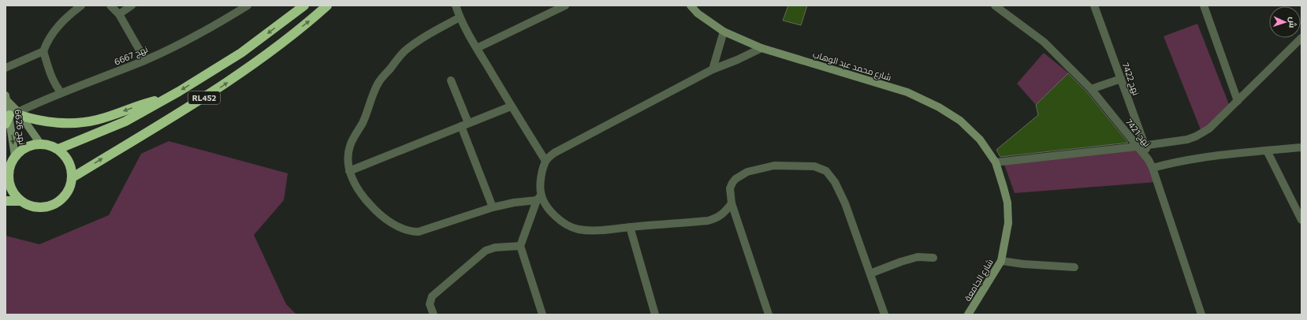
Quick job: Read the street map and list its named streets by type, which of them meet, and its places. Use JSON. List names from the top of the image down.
{
  "streets": {
    "highway": ["RL452"],
    "street": [
      "نهج 6667",
      "شارع محمد عبد الوهاب",
      "نهج 7422",
      "نهج 6626",
      "نهج 7421",
      "شارع الجامعة"
    ]
  },
  "crossings": [
    ["نهج 6667", "نهج 6626"],
    ["شارع محمد عبد الوهاب", "شارع الجامعة"],
    ["نهج 7422", "نهج 7421"],
    ["RL452", "نهج 6626"]
  ],
  "one_way": ["نهج 6626"],
  "north": "right"
}
